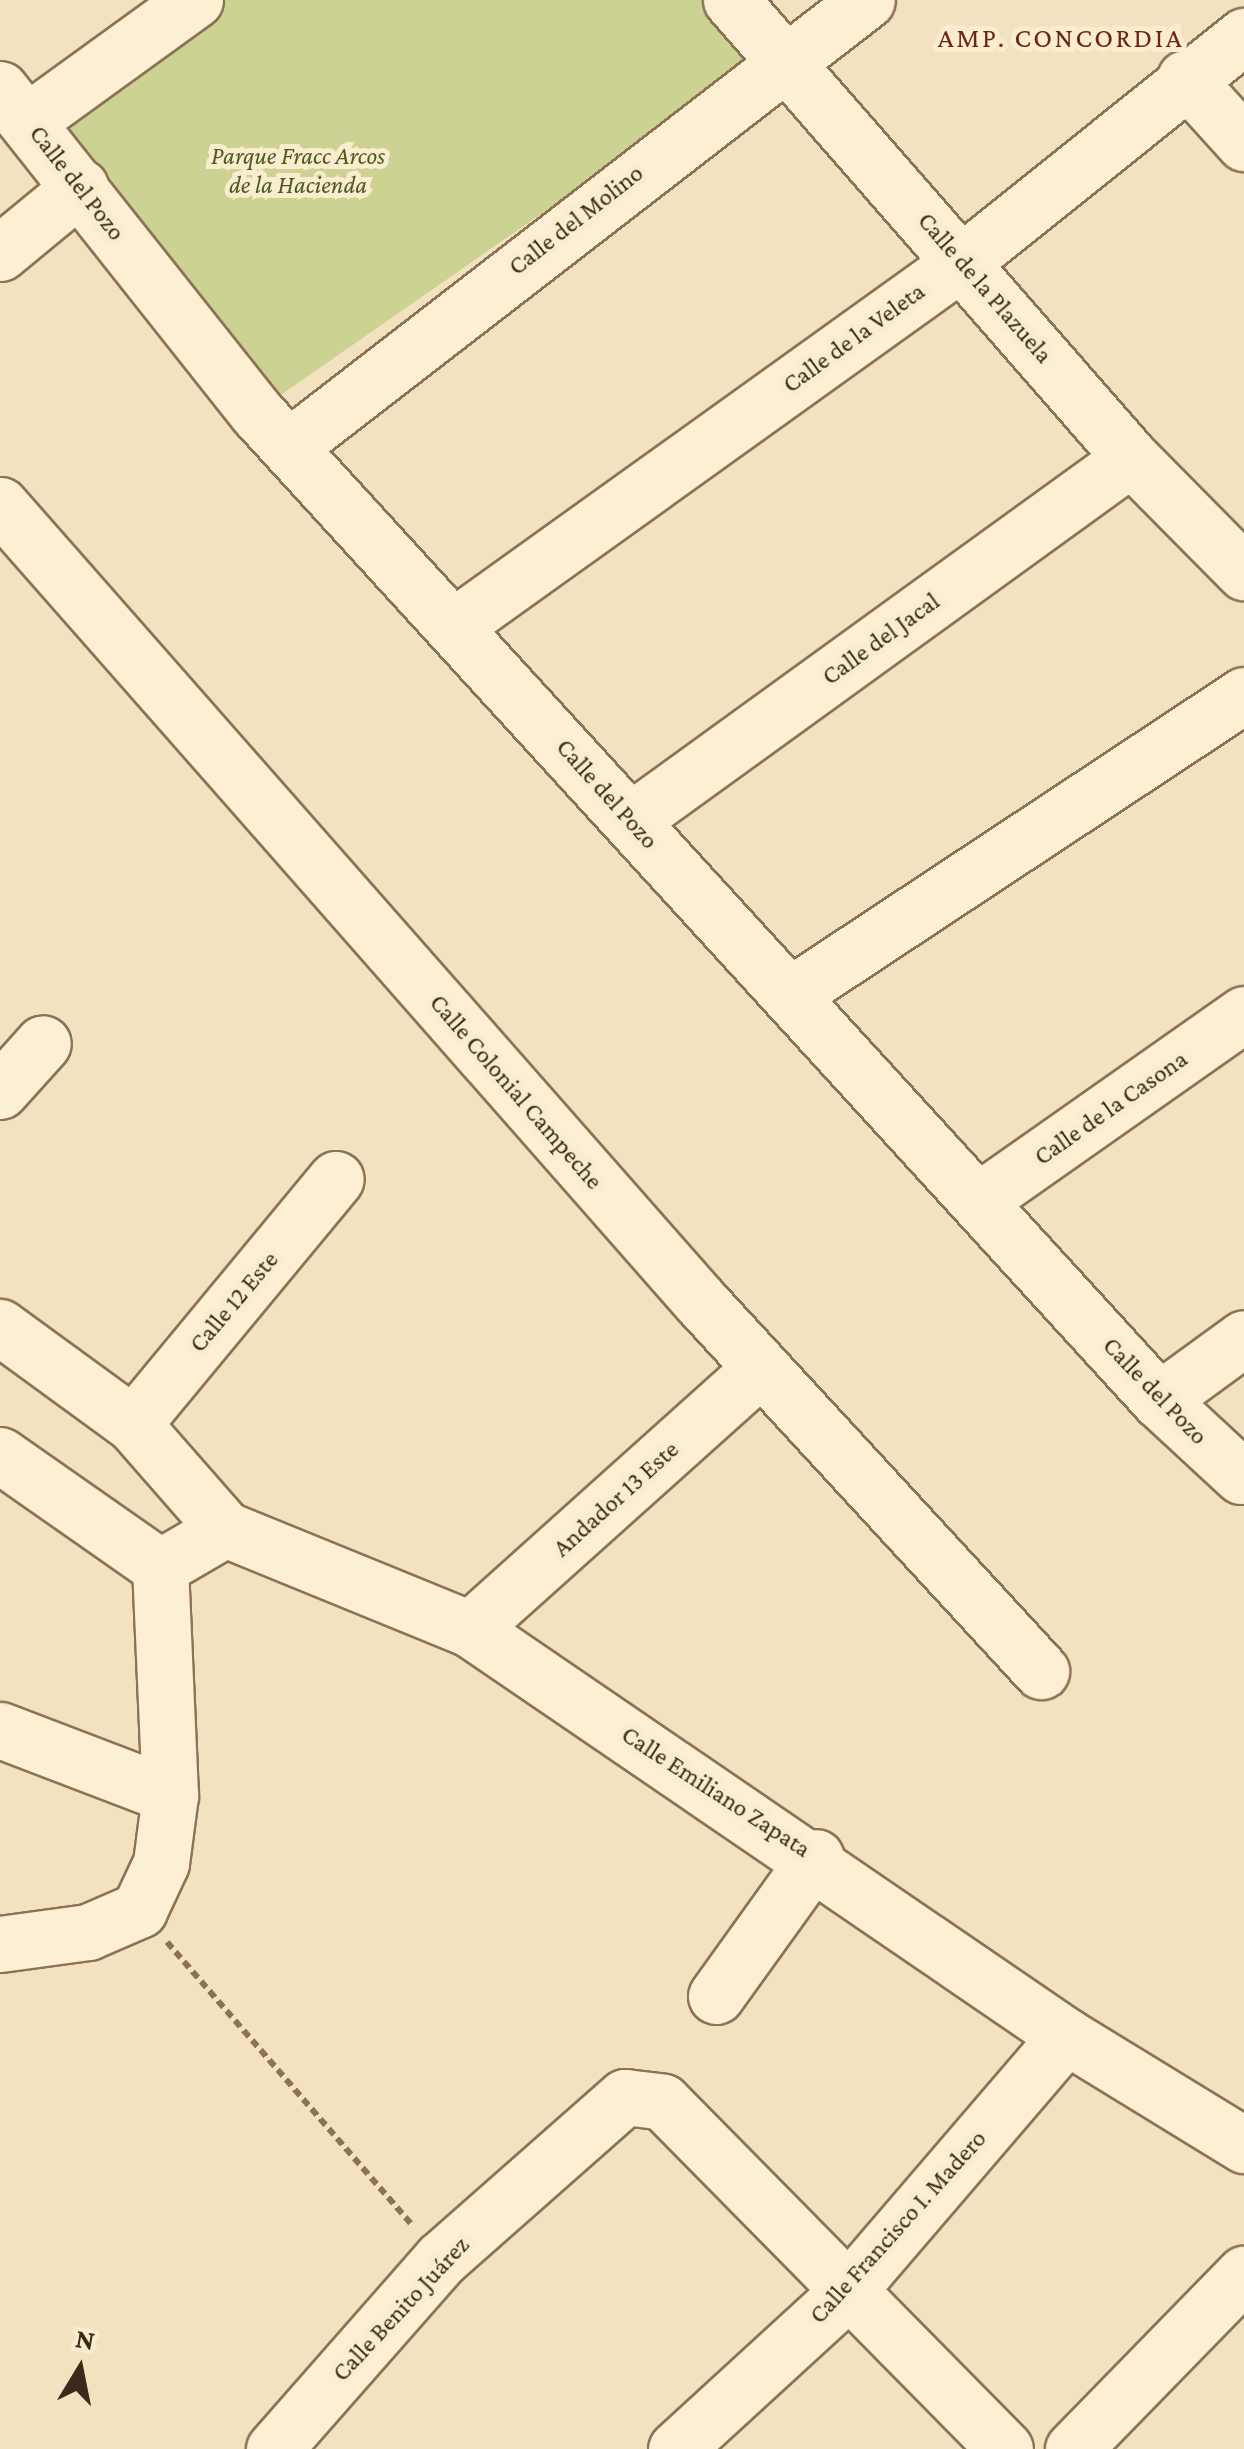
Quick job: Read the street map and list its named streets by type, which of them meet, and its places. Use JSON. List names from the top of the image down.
{
  "streets": {
    "street": [
      "Calle del Pozo",
      "Calle del Molino",
      "Calle de la Plazuela",
      "Calle de la Veleta",
      "Calle del Jacal",
      "Calle Colonial Campeche",
      "Calle de la Casona",
      "Calle 12 Este",
      "Andador 13 Este",
      "Calle Emiliano Zapata",
      "Calle Francisco I. Madero",
      "Calle Benito Juárez"
    ]
  },
  "crossings": [
    ["Calle del Pozo", "Calle del Molino"],
    ["Calle del Pozo", "Calle de la Veleta"],
    ["Calle del Pozo", "Calle del Jacal"],
    ["Calle del Pozo", "Calle de la Casona"],
    ["Calle del Molino", "Calle de la Plazuela"],
    ["Calle de la Plazuela", "Calle de la Veleta"],
    ["Calle de la Plazuela", "Calle del Jacal"],
    ["Calle Colonial Campeche", "Andador 13 Este"],
    ["Andador 13 Este", "Calle Emiliano Zapata"],
    ["Calle Emiliano Zapata", "Calle Francisco I. Madero"],
    ["Calle Francisco I. Madero", "Calle Benito Juárez"]
  ],
  "districts": ["AMP. CONCORDIA"],
  "parks": ["Parque Fracc Arcos de la Hacienda"],
  "north": "top"
}
